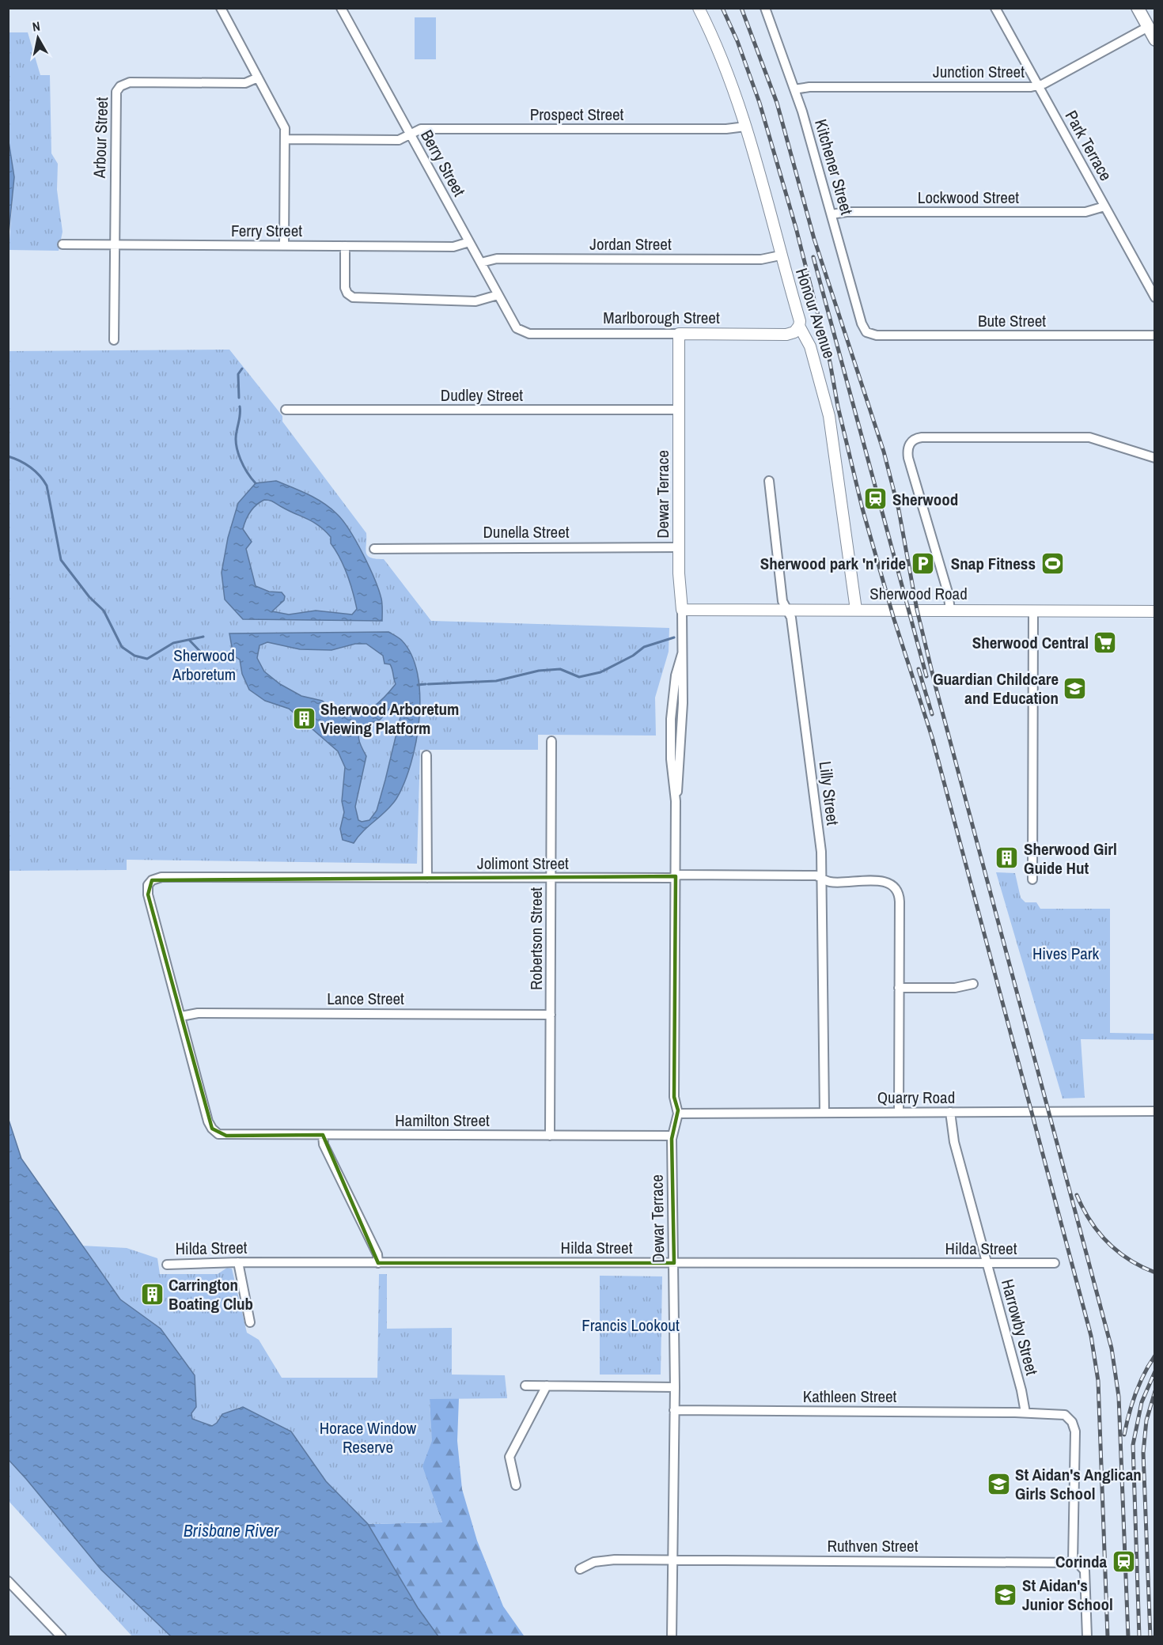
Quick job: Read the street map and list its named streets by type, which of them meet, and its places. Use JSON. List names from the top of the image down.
{
  "streets": {
    "street": [
      "Junction Street",
      "Prospect Street",
      "Arbour Street",
      "Park Terrace",
      "Berry Street",
      "Kitchener Street",
      "Lockwood Street",
      "Ferry Street",
      "Jordan Street",
      "Honour Avenue",
      "Marlborough Street",
      "Bute Street",
      "Dudley Street",
      "Dewar Terrace",
      "Dunella Street",
      "Sherwood Road",
      "Lilly Street",
      "Jolimont Street",
      "Robertson Street",
      "Lance Street",
      "Quarry Road",
      "Hamilton Street",
      "Hilda Street",
      "Harrowby Street",
      "Kathleen Street",
      "Ruthven Street"
    ]
  },
  "crossings": [
    ["Junction Street", "Park Terrace"],
    ["Junction Street", "Kitchener Street"],
    ["Prospect Street", "Berry Street"],
    ["Prospect Street", "Honour Avenue"],
    ["Arbour Street", "Ferry Street"],
    ["Park Terrace", "Lockwood Street"],
    ["Berry Street", "Ferry Street"],
    ["Berry Street", "Jordan Street"],
    ["Berry Street", "Marlborough Street"],
    ["Kitchener Street", "Lockwood Street"],
    ["Kitchener Street", "Bute Street"],
    ["Jordan Street", "Honour Avenue"],
    ["Honour Avenue", "Marlborough Street"],
    ["Honour Avenue", "Sherwood Road"],
    ["Marlborough Street", "Dewar Terrace"],
    ["Dudley Street", "Dewar Terrace"],
    ["Dewar Terrace", "Dunella Street"],
    ["Dewar Terrace", "Sherwood Road"],
    ["Dewar Terrace", "Jolimont Street"],
    ["Dewar Terrace", "Quarry Road"],
    ["Dewar Terrace", "Hamilton Street"],
    ["Dewar Terrace", "Hilda Street"],
    ["Dewar Terrace", "Kathleen Street"],
    ["Dewar Terrace", "Ruthven Street"],
    ["Sherwood Road", "Lilly Street"],
    ["Lilly Street", "Jolimont Street"],
    ["Lilly Street", "Quarry Road"],
    ["Jolimont Street", "Robertson Street"],
    ["Jolimont Street", "Lance Street"],
    ["Jolimont Street", "Hamilton Street"],
    ["Robertson Street", "Lance Street"],
    ["Robertson Street", "Hamilton Street"],
    ["Lance Street", "Hamilton Street"],
    ["Quarry Road", "Harrowby Street"],
    ["Hilda Street", "Harrowby Street"],
    ["Harrowby Street", "Kathleen Street"],
    ["Kathleen Street", "Ruthven Street"]
  ],
  "water": ["Brisbane River"],
  "parks": [
    "Sherwood Arboretum",
    "Hives Park",
    "Francis Lookout",
    "Horace Window Reserve"
  ],
  "places": {
    "station": ["Sherwood", "Corinda"],
    "parking": ["Sherwood park 'n' ride"],
    "sports": ["Snap Fitness"],
    "supermarket": ["Sherwood Central"],
    "school or university": ["Guardian Childcare and Education", "St Aidan's Anglican Girls School", "St Aidan's Junior School"],
    "building": ["Sherwood Arboretum Viewing Platform", "Sherwood Girl Guide Hut", "Carrington Boating Club"]
  },
  "north": "top"
}
